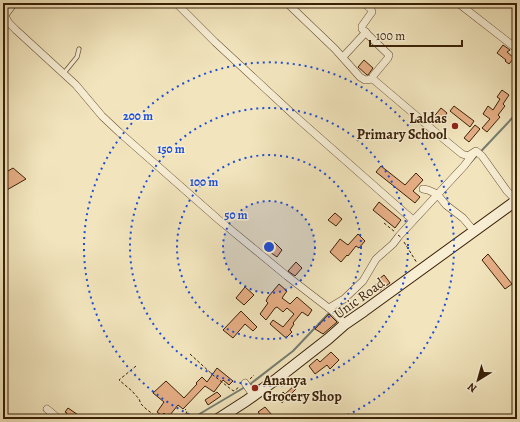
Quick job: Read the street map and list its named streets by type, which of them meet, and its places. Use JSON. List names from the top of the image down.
{
  "streets": {
    "main road": ["Unic Road"]
  },
  "places": ["Laldas Primary School", "Ananya Grocery Shop"],
  "scale_bar": "100 m",
  "north": "bottom left",
  "rings": [
    "200 m",
    "150 m",
    "100 m",
    "50 m"
  ]
}
